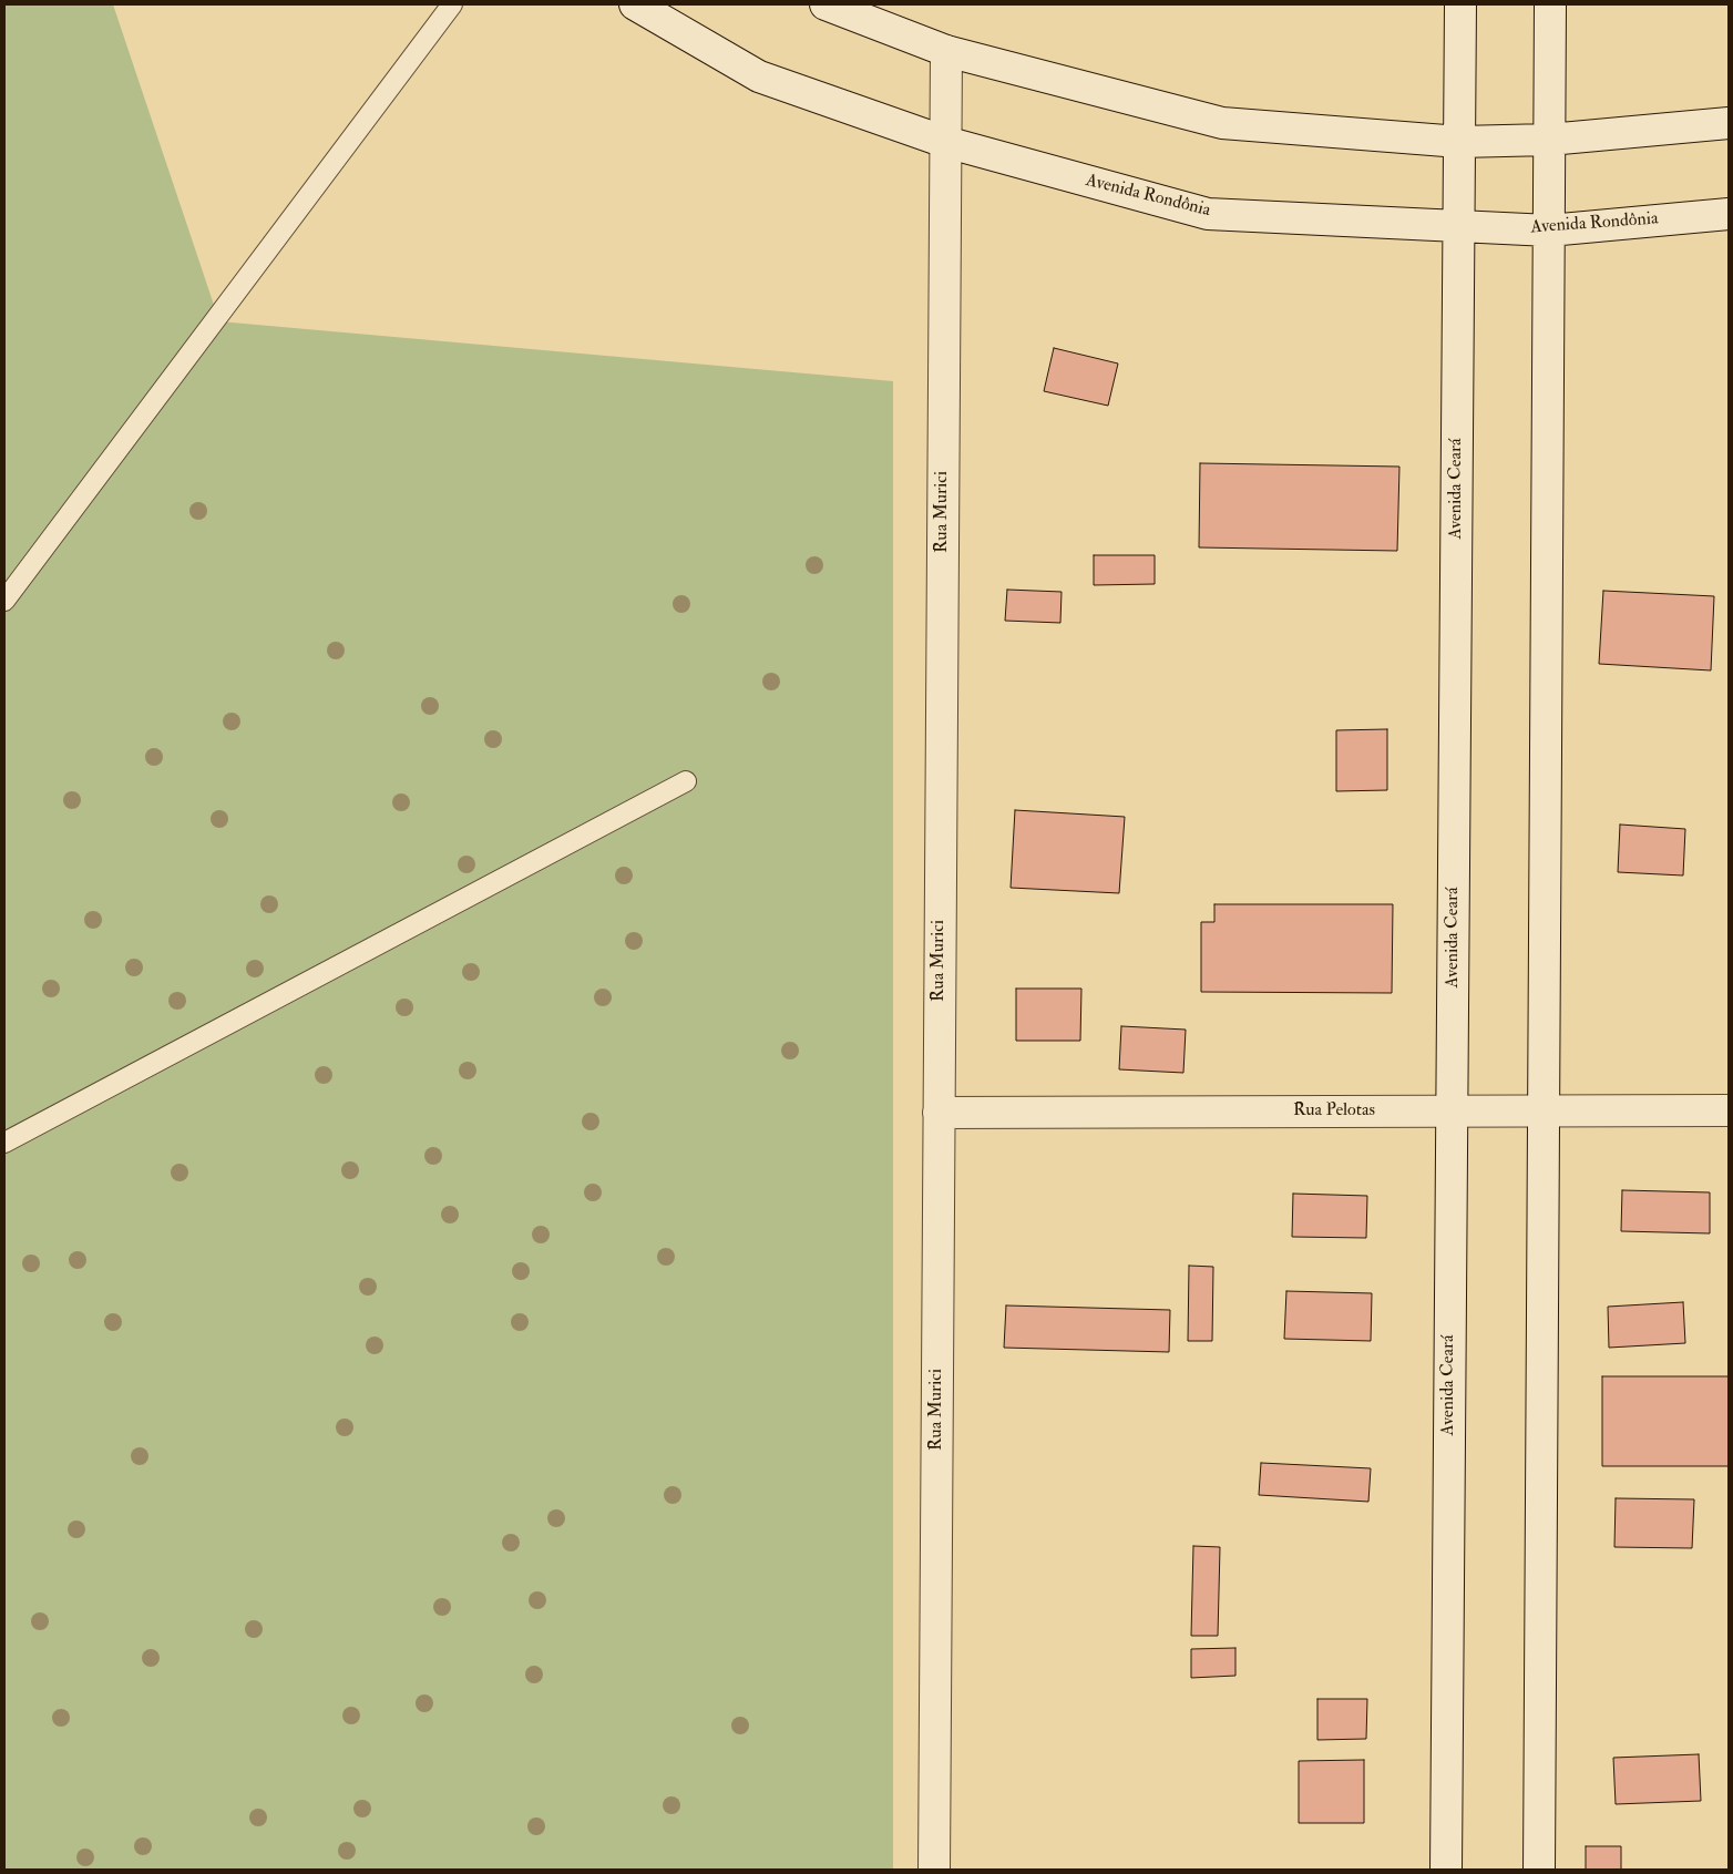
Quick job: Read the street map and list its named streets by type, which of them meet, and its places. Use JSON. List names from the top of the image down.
{
  "streets": {
    "street": [
      "Avenida Rondônia",
      "Avenida Ceará",
      "Rua Murici",
      "Rua Pelotas"
    ]
  },
  "crossings": [
    ["Avenida Rondônia", "Avenida Ceará"],
    ["Avenida Rondônia", "Rua Murici"],
    ["Avenida Ceará", "Rua Pelotas"],
    ["Rua Murici", "Rua Pelotas"]
  ]
}
